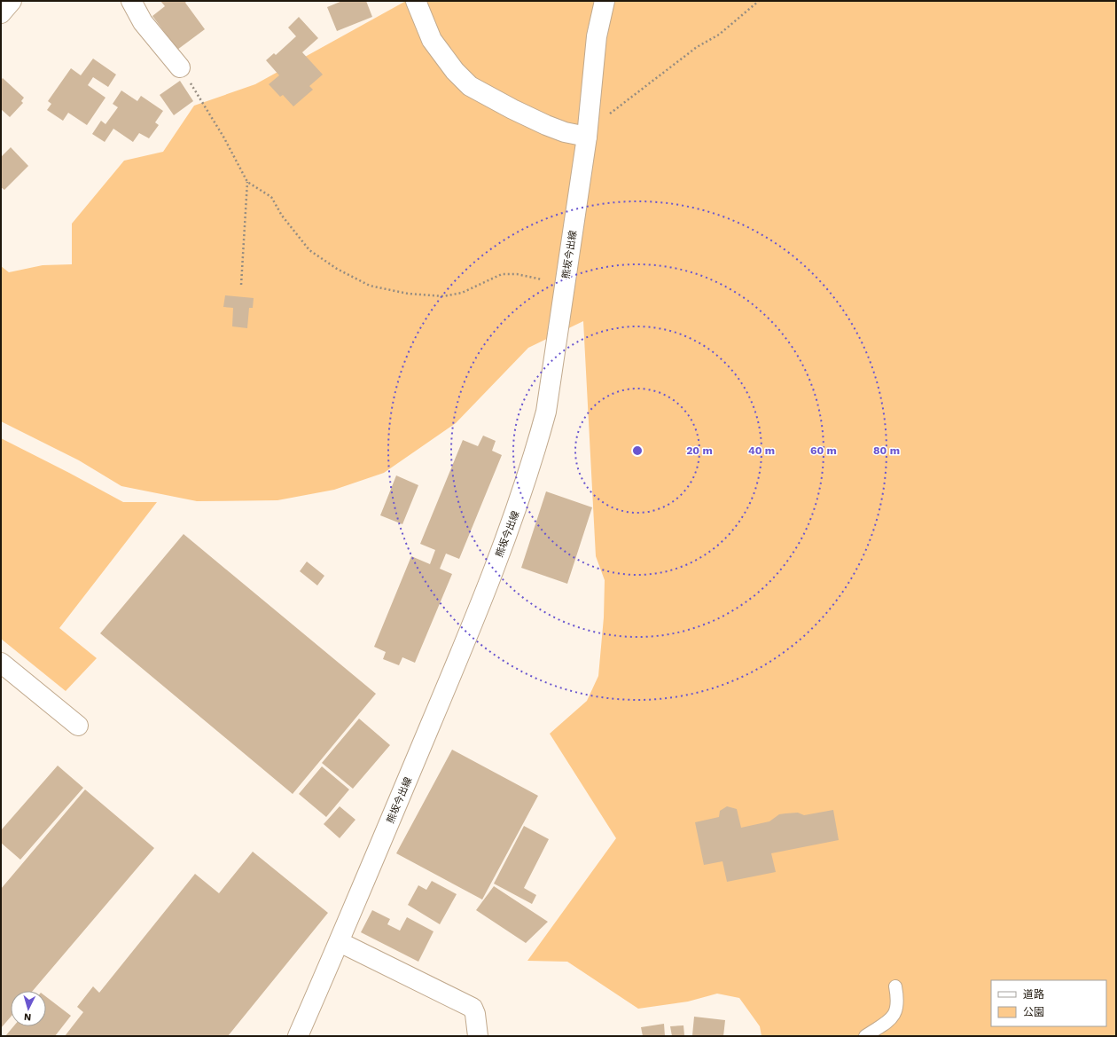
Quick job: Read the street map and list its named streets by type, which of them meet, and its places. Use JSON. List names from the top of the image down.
{
  "streets": {
    "main road": ["熊坂今出線"]
  },
  "legend": ["道路", "公園"],
  "north": "bottom",
  "rings": [
    "20 m",
    "40 m",
    "60 m",
    "80 m"
  ]
}
